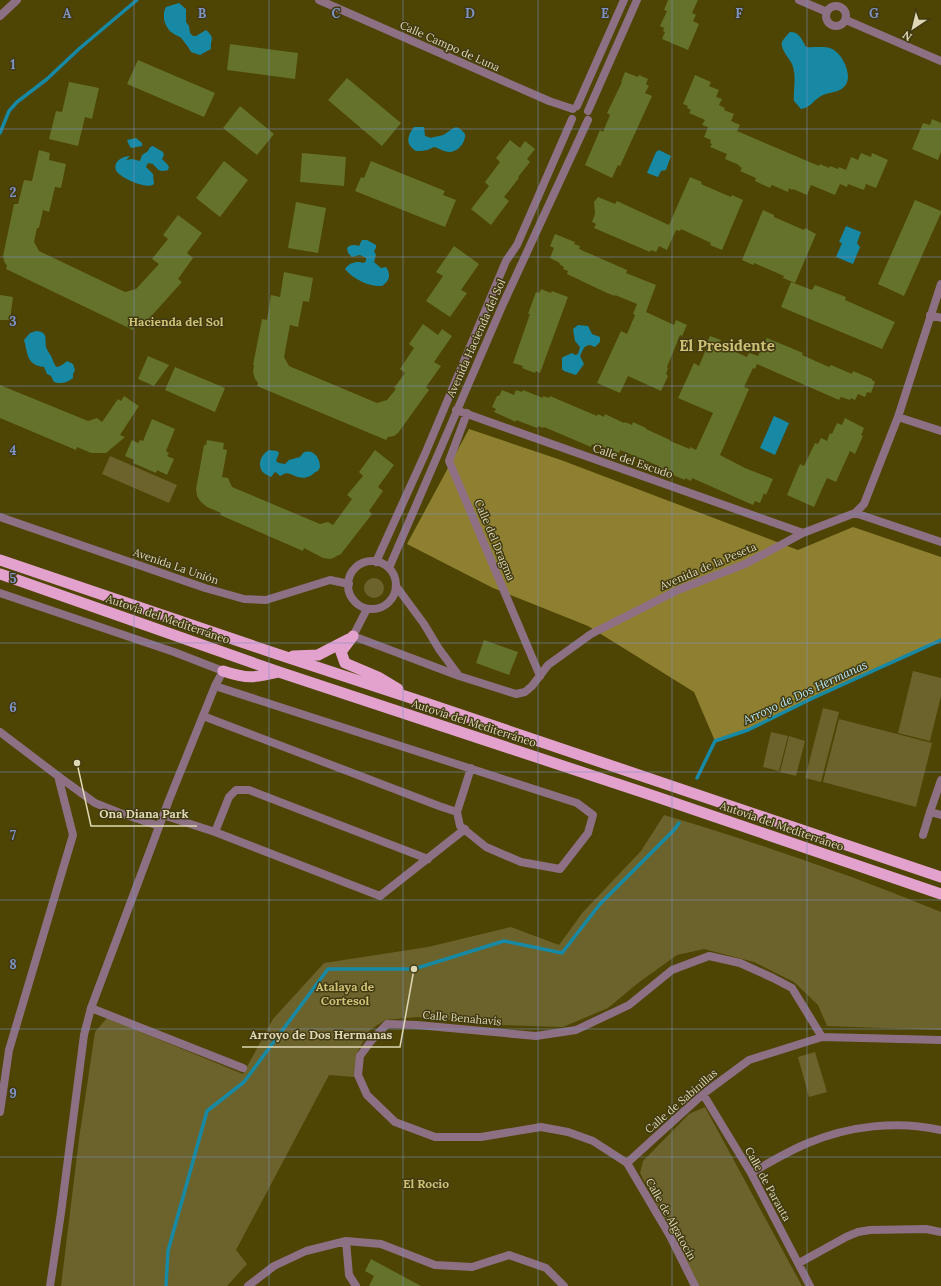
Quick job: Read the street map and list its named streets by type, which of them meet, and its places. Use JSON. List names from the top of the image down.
{
  "streets": {
    "highway": ["Autovía del Mediterráneo"],
    "street": [
      "Calle Campo de Luna",
      "Avenida Hacienda del Sol",
      "Calle del Escudo",
      "Calle del Dragma",
      "Avenida La Unión",
      "Avenida de la Peseta",
      "Calle Benahavís",
      "Calle de Sabinillas",
      "Calle de Parauta",
      "Calle de Algatocín"
    ]
  },
  "crossings": [
    ["Calle Campo de Luna", "Avenida Hacienda del Sol"],
    ["Avenida Hacienda del Sol", "Calle del Escudo"],
    ["Avenida Hacienda del Sol", "Avenida La Unión"],
    ["Calle del Escudo", "Calle del Dragma"],
    ["Calle del Escudo", "Avenida de la Peseta"],
    ["Calle del Dragma", "Avenida de la Peseta"],
    ["Calle Benahavís", "Calle de Sabinillas"],
    ["Calle Benahavís", "Calle de Algatocín"],
    ["Calle de Sabinillas", "Calle de Parauta"],
    ["Calle de Sabinillas", "Calle de Algatocín"]
  ],
  "districts": [
    "Hacienda del Sol",
    "El Presidente",
    "Atalaya de Cortesol",
    "El Rocio"
  ],
  "water": ["Arroyo de Dos Hermanas"],
  "places": ["Ona Diana Park", "Arroyo de Dos Hermanas"],
  "north": "bottom left",
  "grid": {
    "columns": [
      "A",
      "B",
      "C",
      "D",
      "E",
      "F",
      "G"
    ],
    "rows": [
      "1",
      "2",
      "3",
      "4",
      "5",
      "6",
      "7",
      "8",
      "9"
    ]
  }
}
